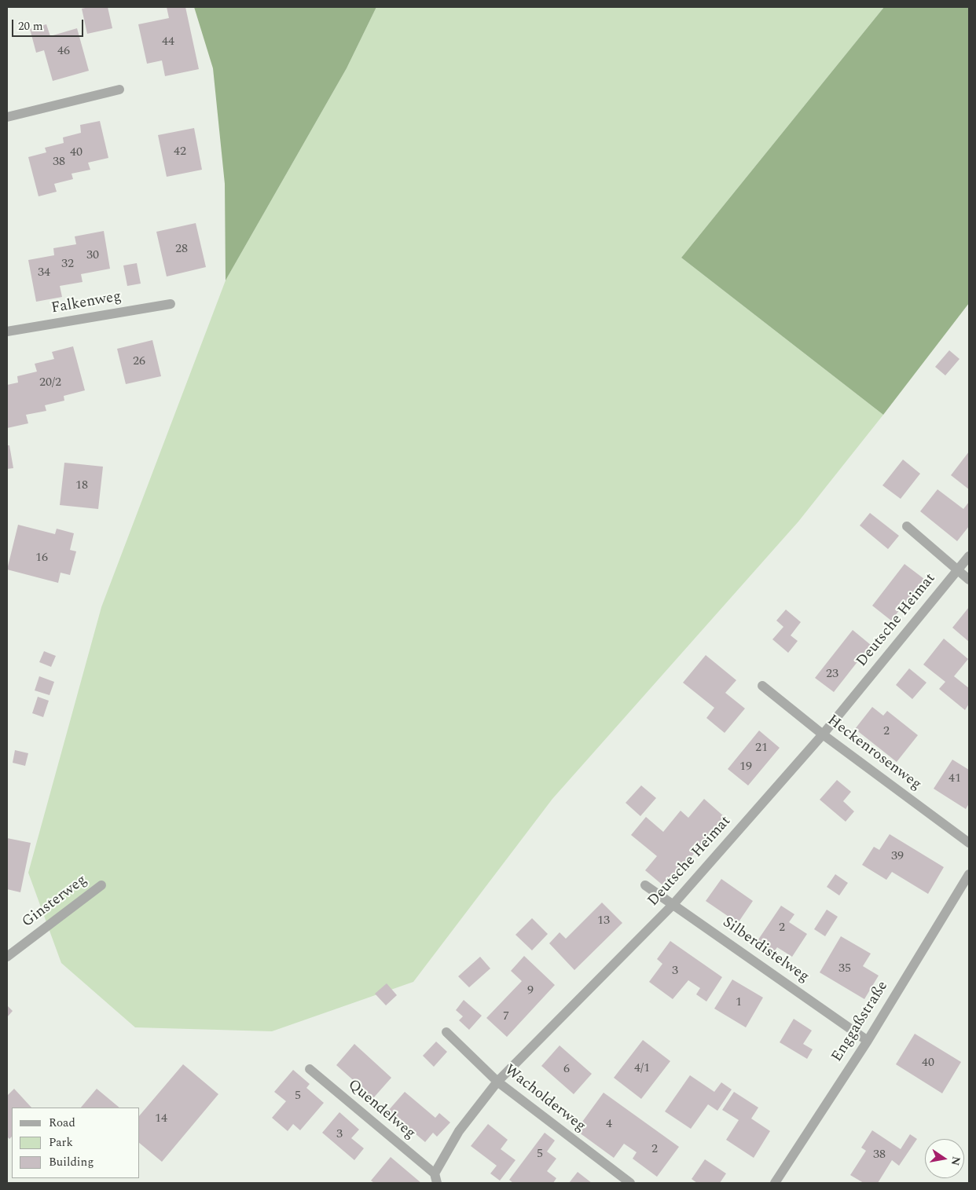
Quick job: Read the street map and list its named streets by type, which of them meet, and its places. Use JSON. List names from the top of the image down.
{
  "streets": {
    "street": [
      "Falkenweg",
      "Deutsche Heimat",
      "Heckenrosenweg",
      "Ginsterweg",
      "Silberdistelweg",
      "Enggaßstraße",
      "Wacholderweg",
      "Quendelweg"
    ]
  },
  "crossings": [
    ["Deutsche Heimat", "Heckenrosenweg"],
    ["Deutsche Heimat", "Silberdistelweg"],
    ["Deutsche Heimat", "Wacholderweg"],
    ["Deutsche Heimat", "Quendelweg"],
    ["Silberdistelweg", "Enggaßstraße"]
  ],
  "house_numbers": [
    "44",
    "46",
    "42",
    "40",
    "38",
    "28",
    "30",
    "32",
    "34",
    "26",
    "20/2",
    "18",
    "16",
    "23",
    "2",
    "21",
    "19",
    "41",
    "39",
    "13",
    "2",
    "35",
    "3",
    "9",
    "1",
    "7",
    "40",
    "4/1",
    "6",
    "5",
    "14",
    "4",
    "3",
    "2",
    "5",
    "38"
  ],
  "legend": ["Road", "Park", "Building"],
  "scale_bar": "20 m",
  "north": "right"
}
